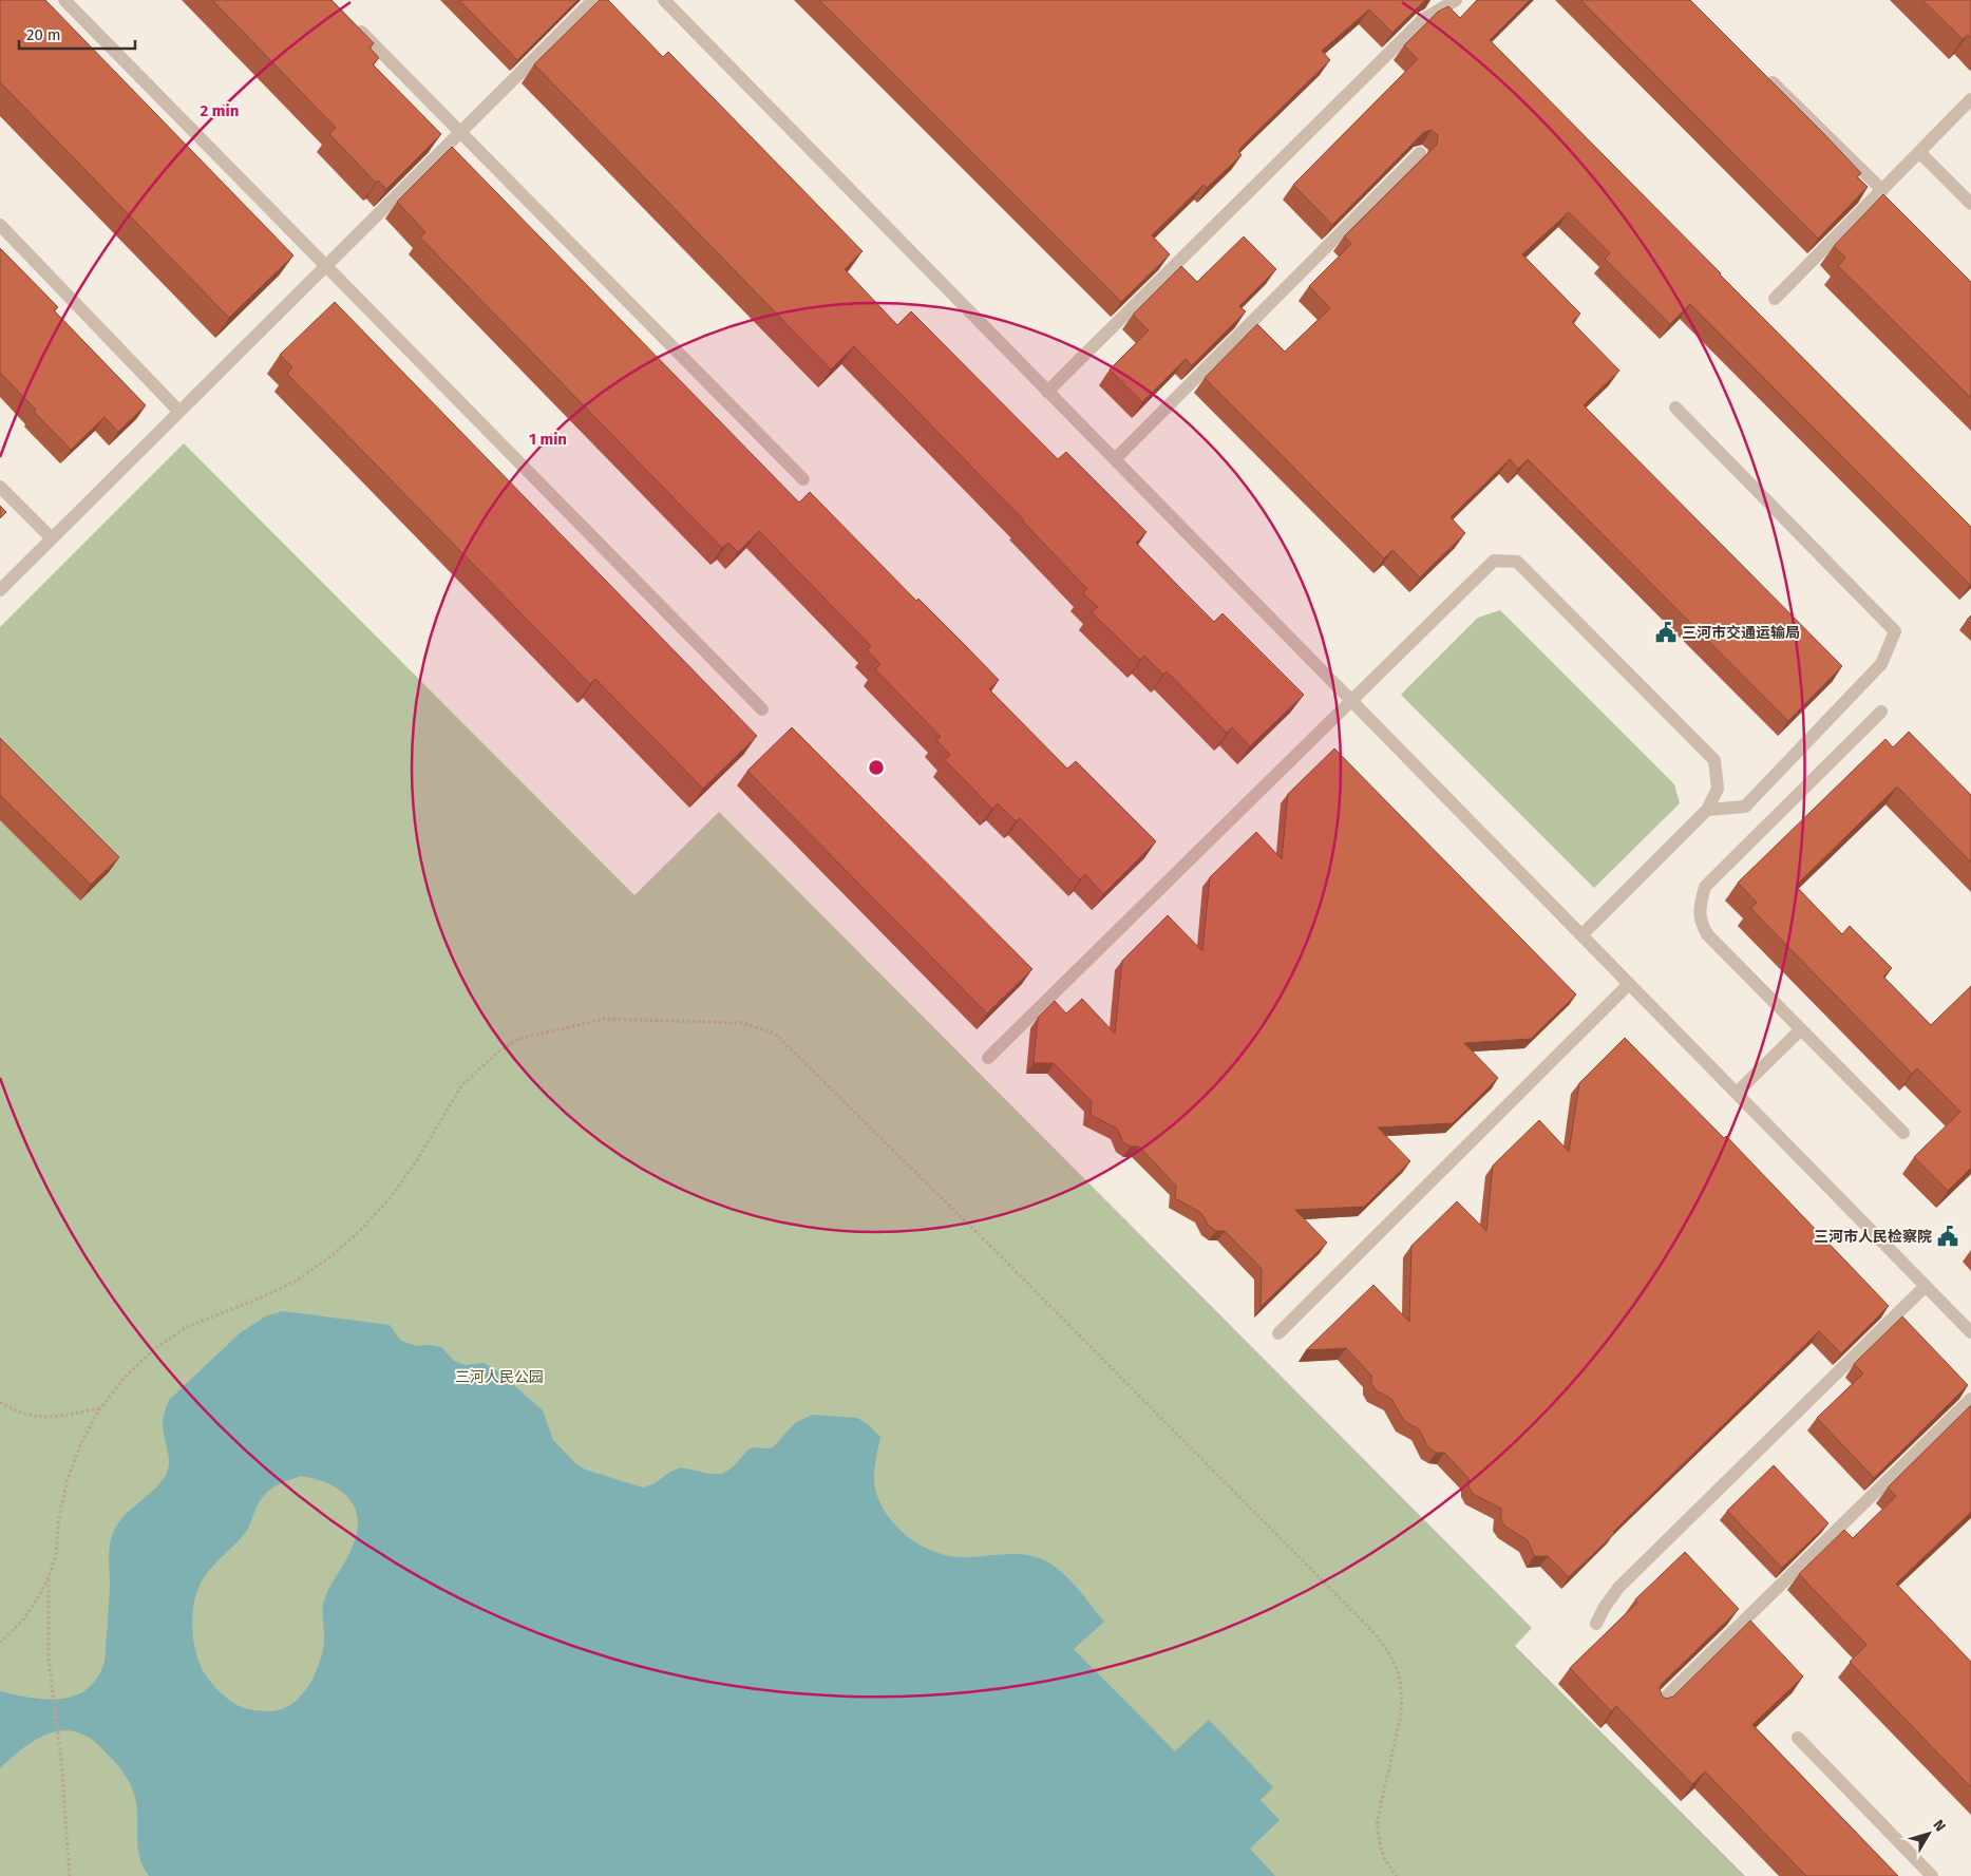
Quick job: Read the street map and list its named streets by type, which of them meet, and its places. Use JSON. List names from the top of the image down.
{
  "parks": ["三河人民公园"],
  "places": {
    "public building": ["三河市交通运输局", "三河市人民检察院"]
  },
  "scale_bar": "20 m",
  "north": "top right",
  "rings": ["2 min", "1 min"]
}
